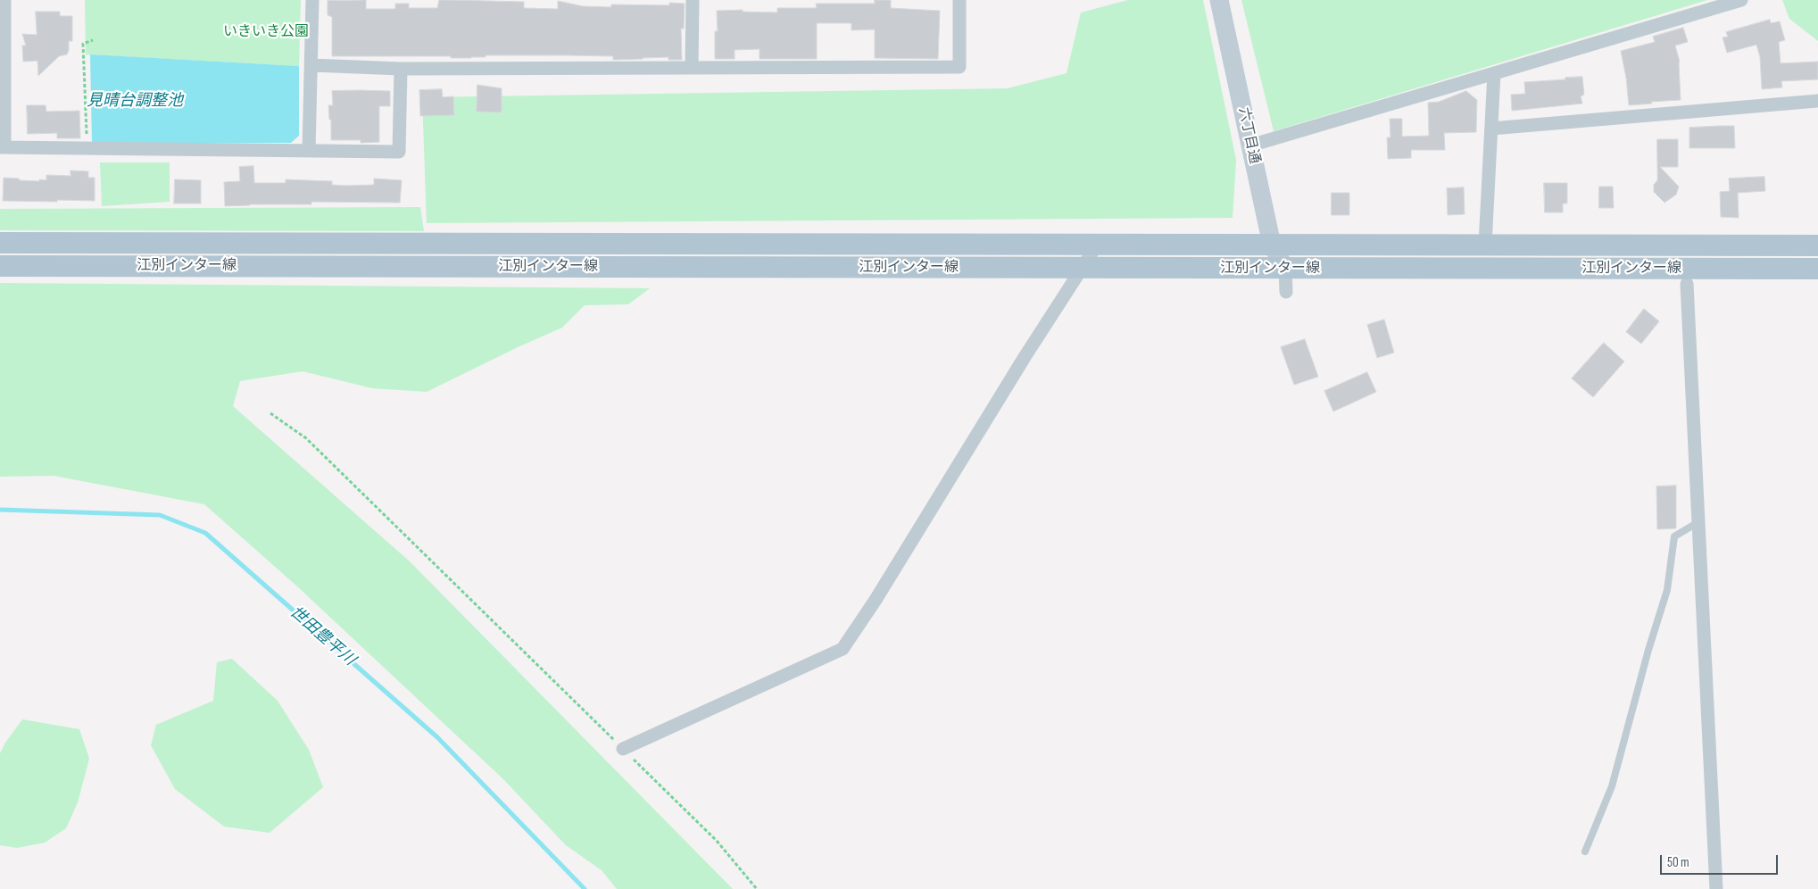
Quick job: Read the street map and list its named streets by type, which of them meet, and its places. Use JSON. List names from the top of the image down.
{
  "streets": {
    "main road": ["江別インター線"],
    "street": ["六丁目通"]
  },
  "crossings": [
    ["六丁目通", "江別インター線"]
  ],
  "water": ["見晴台調整池", "世田豊平川"],
  "parks": ["いきいき公園"],
  "scale_bar": "50 m"
}
